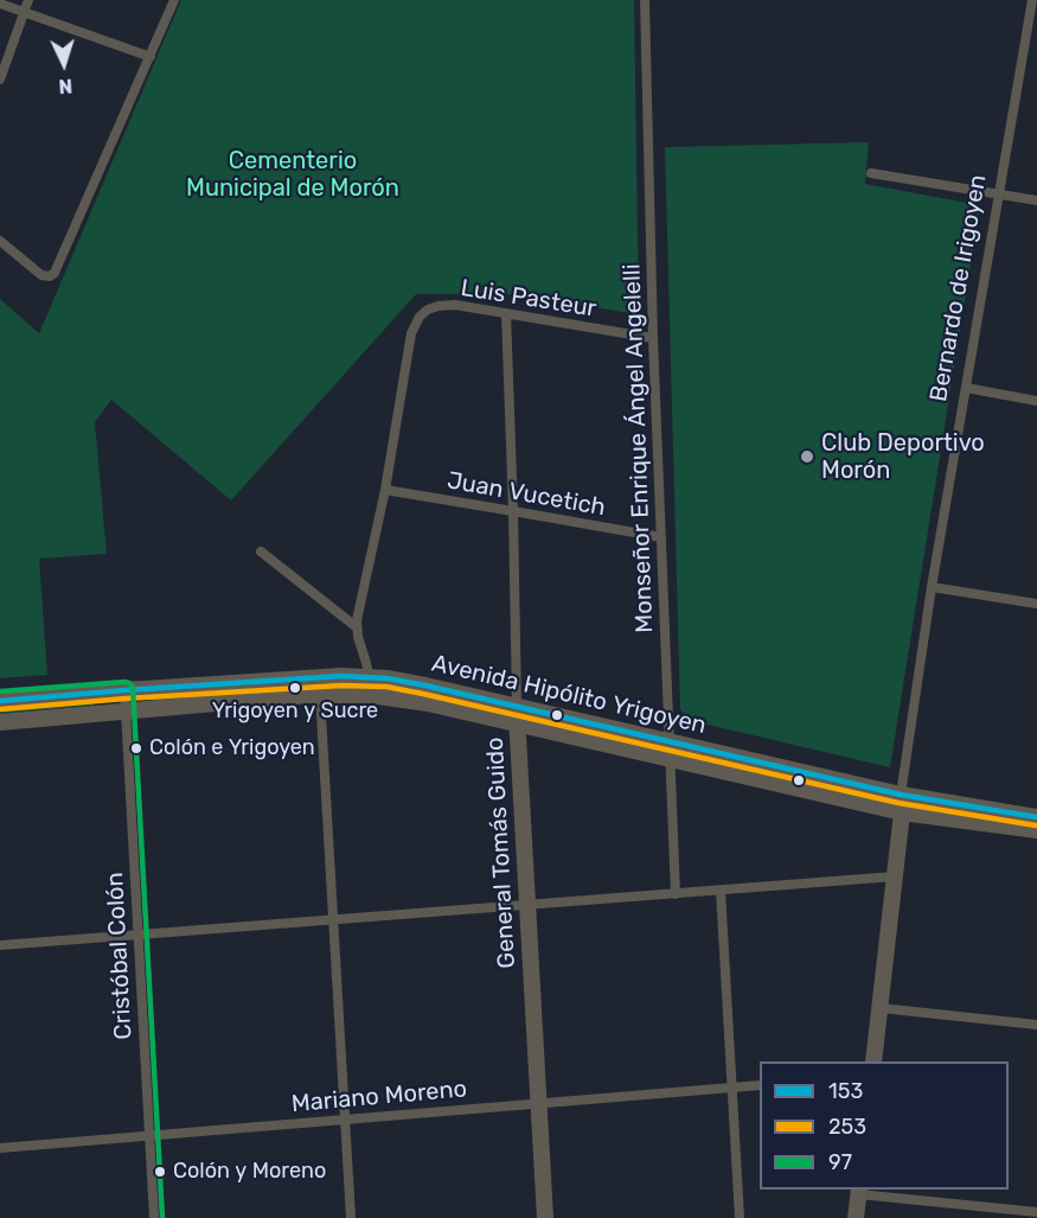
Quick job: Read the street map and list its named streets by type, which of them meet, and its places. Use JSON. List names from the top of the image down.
{
  "streets": {
    "main road": ["Avenida Hipólito Yrigoyen", "General Tomás Guido"],
    "street": [
      "Bernardo de Irigoyen",
      "Luis Pasteur",
      "Monseñor Enrique Ángel Angelelli",
      "Juan Vucetich",
      "Cristóbal Colón",
      "Mariano Moreno"
    ]
  },
  "crossings": [
    ["Bernardo de Irigoyen", "Avenida Hipólito Yrigoyen"],
    ["Luis Pasteur", "Monseñor Enrique Ángel Angelelli"],
    ["Luis Pasteur", "Juan Vucetich"],
    ["Luis Pasteur", "General Tomás Guido"],
    ["Monseñor Enrique Ángel Angelelli", "Juan Vucetich"],
    ["Monseñor Enrique Ángel Angelelli", "Avenida Hipólito Yrigoyen"],
    ["Juan Vucetich", "General Tomás Guido"],
    ["Avenida Hipólito Yrigoyen", "General Tomás Guido"],
    ["Avenida Hipólito Yrigoyen", "Cristóbal Colón"],
    ["General Tomás Guido", "Mariano Moreno"],
    ["Cristóbal Colón", "Mariano Moreno"]
  ],
  "parks": ["Cementerio Municipal de Morón"],
  "places": [
    "Club Deportivo Morón",
    "Yrigoyen y Sucre",
    "Colón e Yrigoyen",
    "Colón y Moreno"
  ],
  "lines": ["transit line 153", "transit line 97", "transit line 253"],
  "legend": ["153", "253", "97"],
  "north": "bottom"
}
